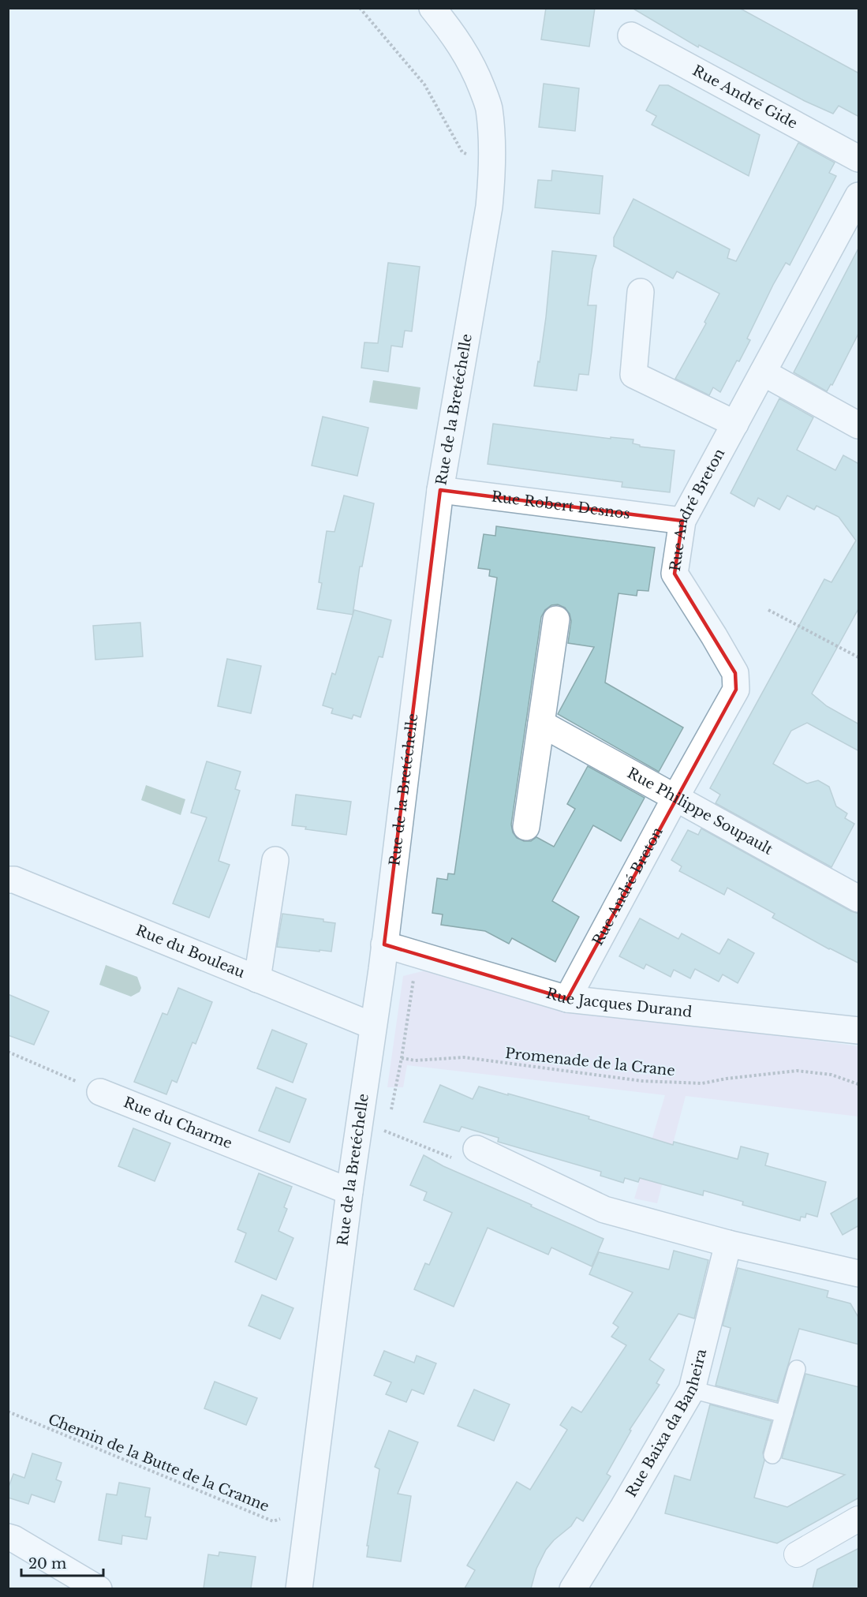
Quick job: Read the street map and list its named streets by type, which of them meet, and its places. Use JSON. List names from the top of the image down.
{
  "streets": {
    "street": [
      "Rue André Gide",
      "Rue de la Bretéchelle",
      "Rue Robert Desnos",
      "Rue André Breton",
      "Rue Philippe Soupault",
      "Rue du Bouleau",
      "Rue Jacques Durand",
      "Rue du Charme",
      "Rue Baixa da Banheira"
    ],
    "path": ["Promenade de la Crane", "Chemin de la Butte de la Cranne"]
  },
  "crossings": [
    ["Rue de la Bretéchelle", "Rue Robert Desnos"],
    ["Rue de la Bretéchelle", "Rue du Bouleau"],
    ["Rue de la Bretéchelle", "Rue Jacques Durand"],
    ["Rue de la Bretéchelle", "Rue du Charme"],
    ["Rue Robert Desnos", "Rue André Breton"],
    ["Rue André Breton", "Rue Philippe Soupault"],
    ["Rue André Breton", "Rue Jacques Durand"]
  ],
  "scale_bar": "20 m"
}
